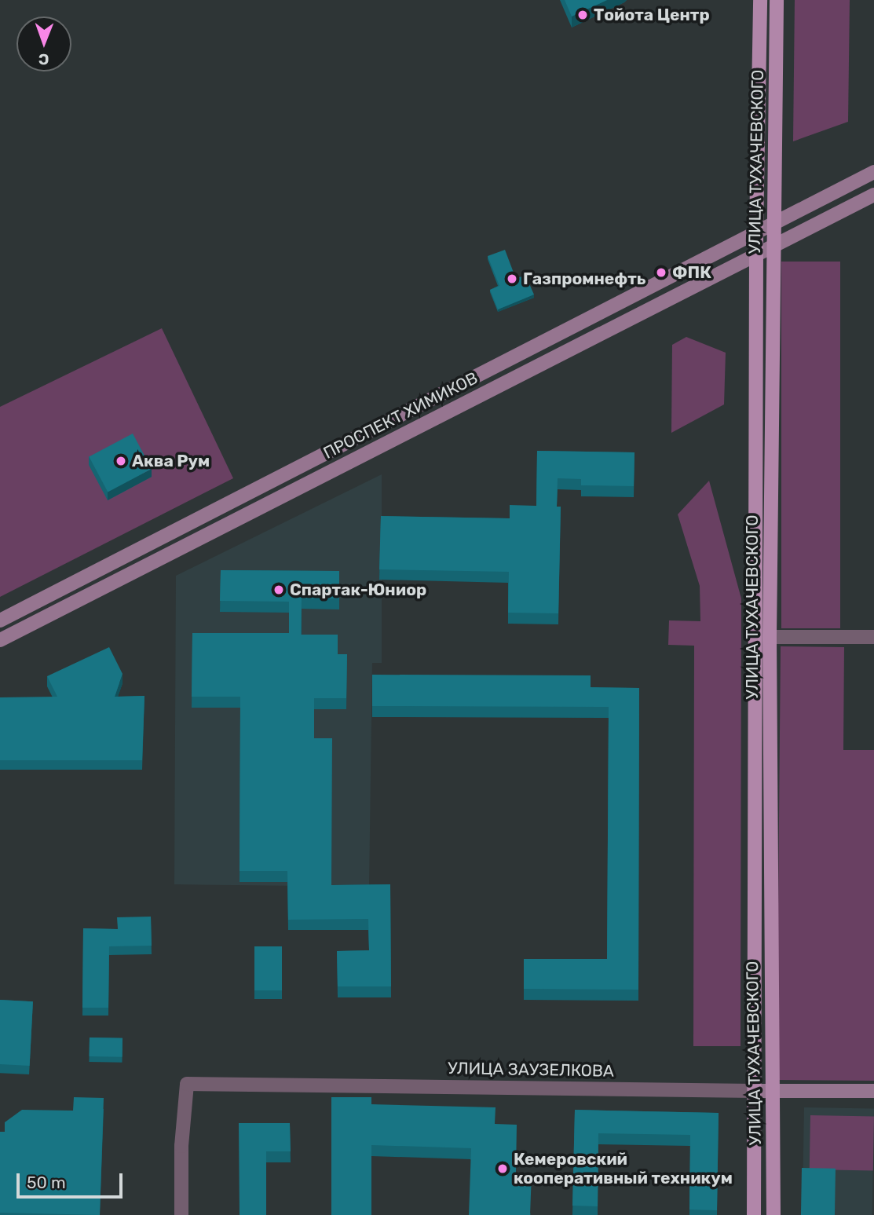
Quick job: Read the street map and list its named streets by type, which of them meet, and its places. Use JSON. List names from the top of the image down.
{
  "streets": {
    "main road": ["УЛИЦА ТУХАЧЕВСКОГО", "ПРОСПЕКТ ХИМИКОВ", "УЛИЦА ЗАУЗЕЛКОВА"]
  },
  "crossings": [
    ["УЛИЦА ТУХАЧЕВСКОГО", "ПРОСПЕКТ ХИМИКОВ"],
    ["УЛИЦА ТУХАЧЕВСКОГО", "УЛИЦА ЗАУЗЕЛКОВА"]
  ],
  "places": [
    "Тойота Центр",
    "ФПК",
    "Газпромнефть",
    "Аква Рум",
    "Спартак-Юниор",
    "Кемеровский кооперативный техникум"
  ],
  "scale_bar": "50 m",
  "north": "bottom"
}
